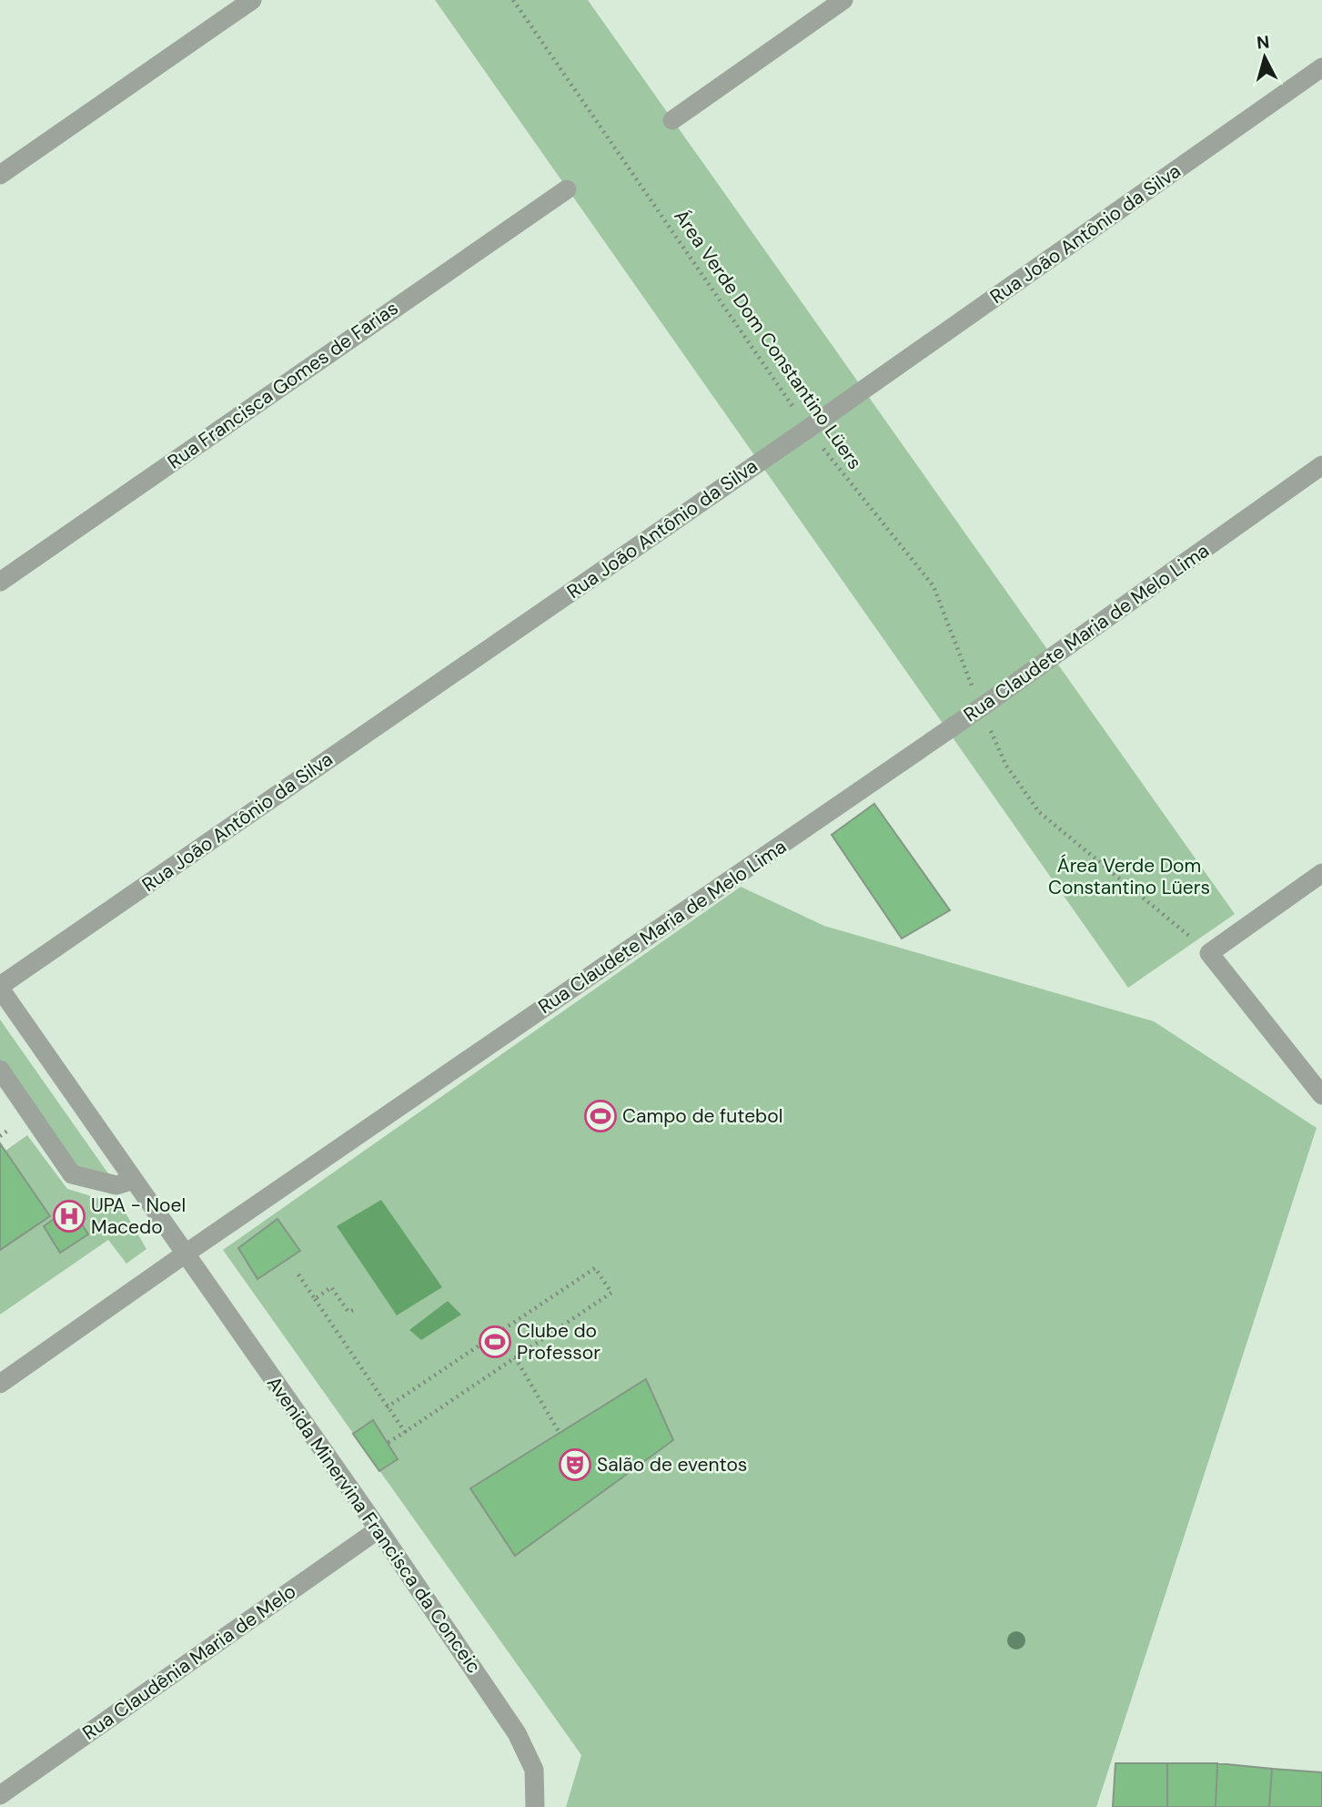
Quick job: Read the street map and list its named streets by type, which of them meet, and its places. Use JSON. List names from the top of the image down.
{
  "streets": {
    "street": [
      "Rua João Antônio da Silva",
      "Rua Francisca Gomes de Farias",
      "Rua Claudete Maria de Melo Lima",
      "Avenida Minervina Francisca da Conceic",
      "Rua Claudênia Maria de Melo"
    ],
    "path": ["Área Verde Dom Constantino Lüers"]
  },
  "crossings": [
    ["Rua João Antônio da Silva", "Área Verde Dom Constantino Lüers"],
    ["Rua João Antônio da Silva", "Avenida Minervina Francisca da Conceic"],
    ["Área Verde Dom Constantino Lüers", "Rua Claudete Maria de Melo Lima"],
    ["Rua Claudete Maria de Melo Lima", "Avenida Minervina Francisca da Conceic"],
    ["Avenida Minervina Francisca da Conceic", "Rua Claudênia Maria de Melo"]
  ],
  "parks": ["Área Verde Dom Constantino Lüers"],
  "places": {
    "sports": ["Campo de futebol", "Clube do Professor"],
    "hospital": ["UPA - Noel Macedo"],
    "theatre": ["Salão de eventos"]
  },
  "north": "top"
}
